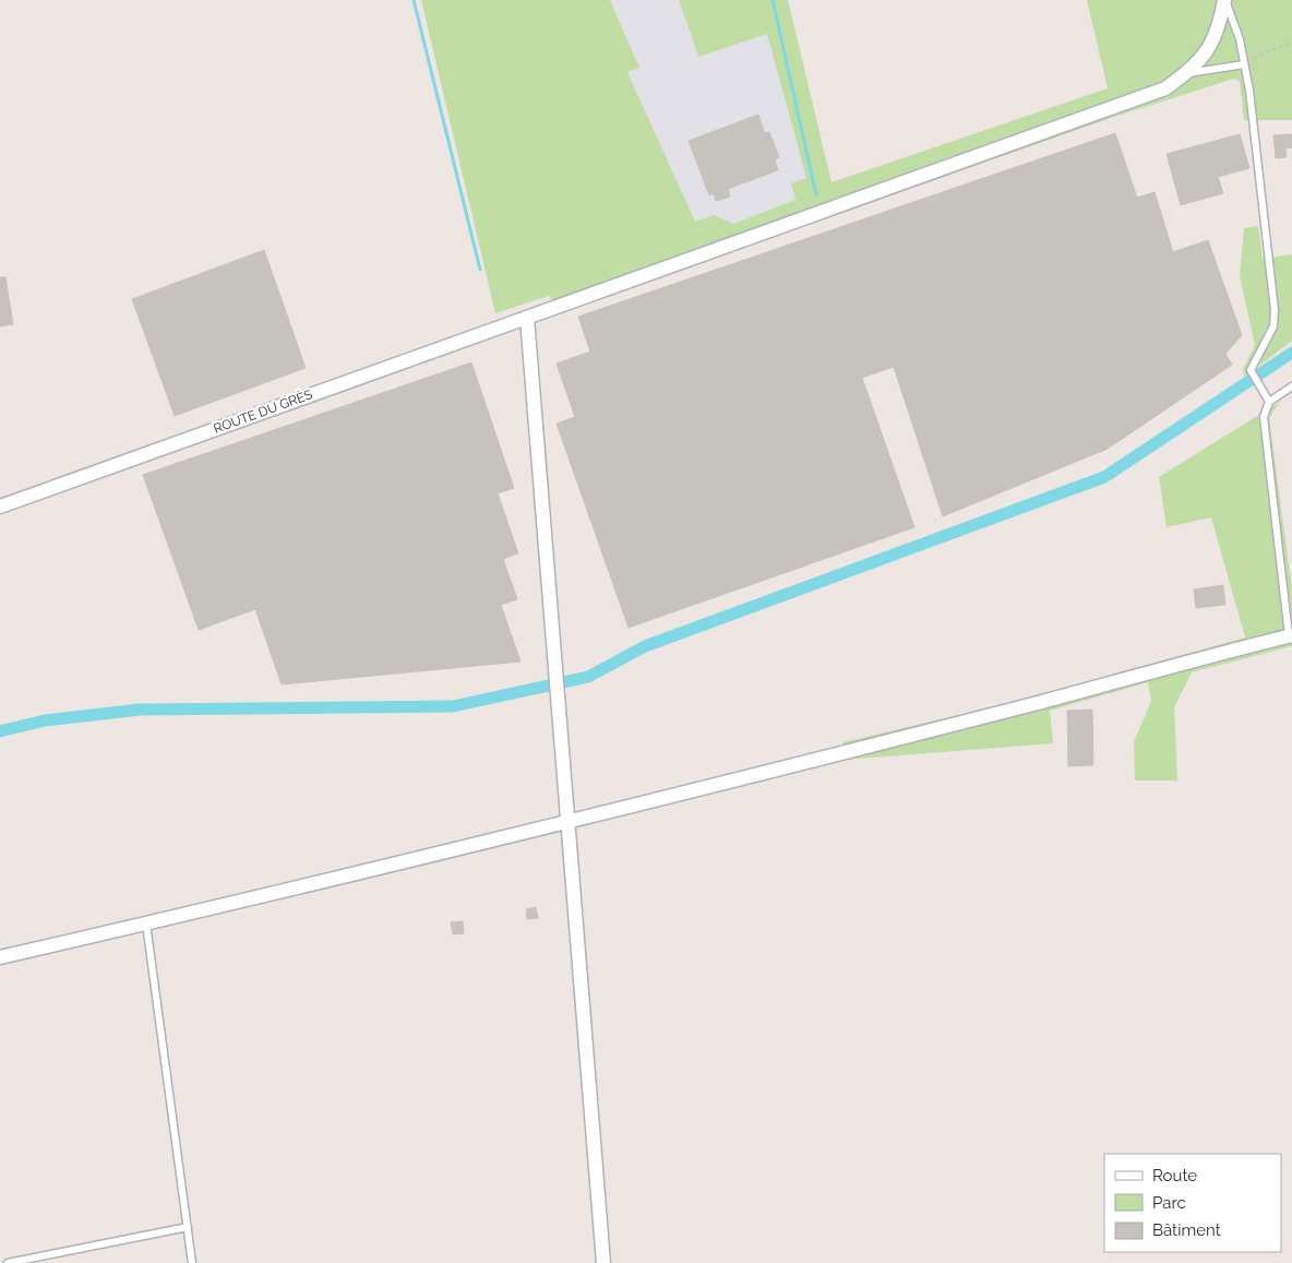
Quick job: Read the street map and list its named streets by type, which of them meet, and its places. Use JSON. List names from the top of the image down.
{
  "streets": {
    "street": ["ROUTE DU GRÈS"]
  },
  "legend": ["Route", "Parc", "Bâtiment"]
}
